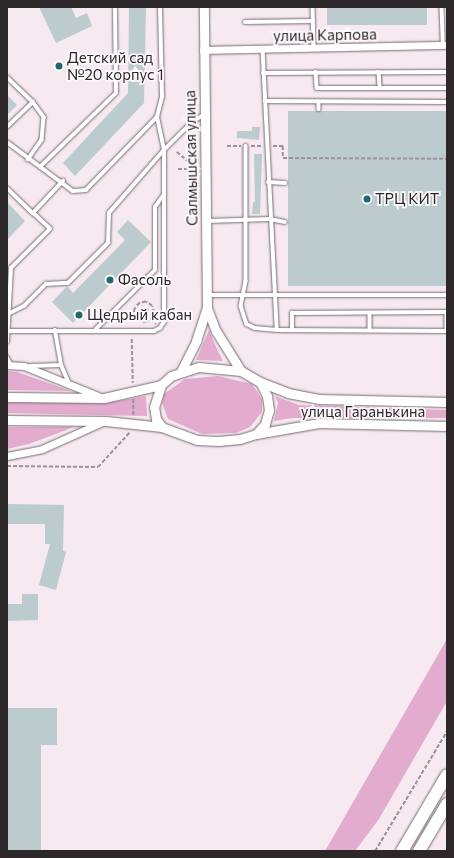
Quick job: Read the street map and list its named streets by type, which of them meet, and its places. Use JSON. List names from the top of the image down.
{
  "streets": {
    "main road": ["Салмышская улица", "улица Гаранькина"],
    "street": ["улица Карпова"]
  },
  "crossings": [
    ["улица Карпова", "Салмышская улица"],
    ["Салмышская улица", "улица Гаранькина"]
  ],
  "places": [
    "Детский сад №20 корпус 1",
    "ТРЦ КИТ",
    "Фасоль",
    "Щедрый кабан"
  ]
}
